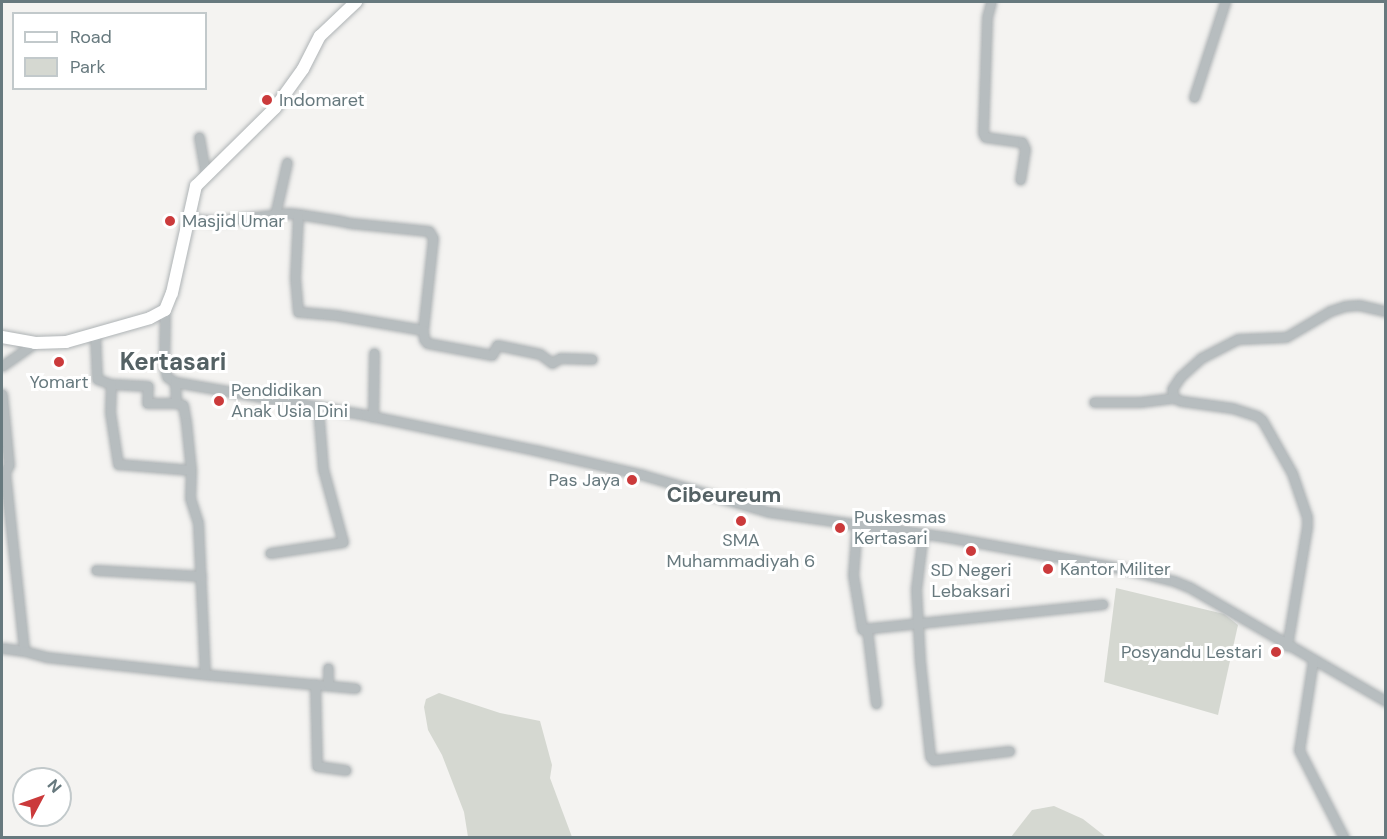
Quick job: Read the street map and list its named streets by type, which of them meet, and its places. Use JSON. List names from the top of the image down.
{
  "districts": ["Kertasari", "Cibeureum"],
  "places": [
    "Indomaret",
    "Masjid Umar",
    "Yomart",
    "Pendidikan Anak Usia Dini",
    "Pas Jaya",
    "SMA Muhammadiyah 6",
    "Puskesmas Kertasari",
    "SD Negeri Lebaksari",
    "Kantor Militer",
    "Posyandu Lestari"
  ],
  "legend": ["Road", "Park"],
  "north": "top right"
}
